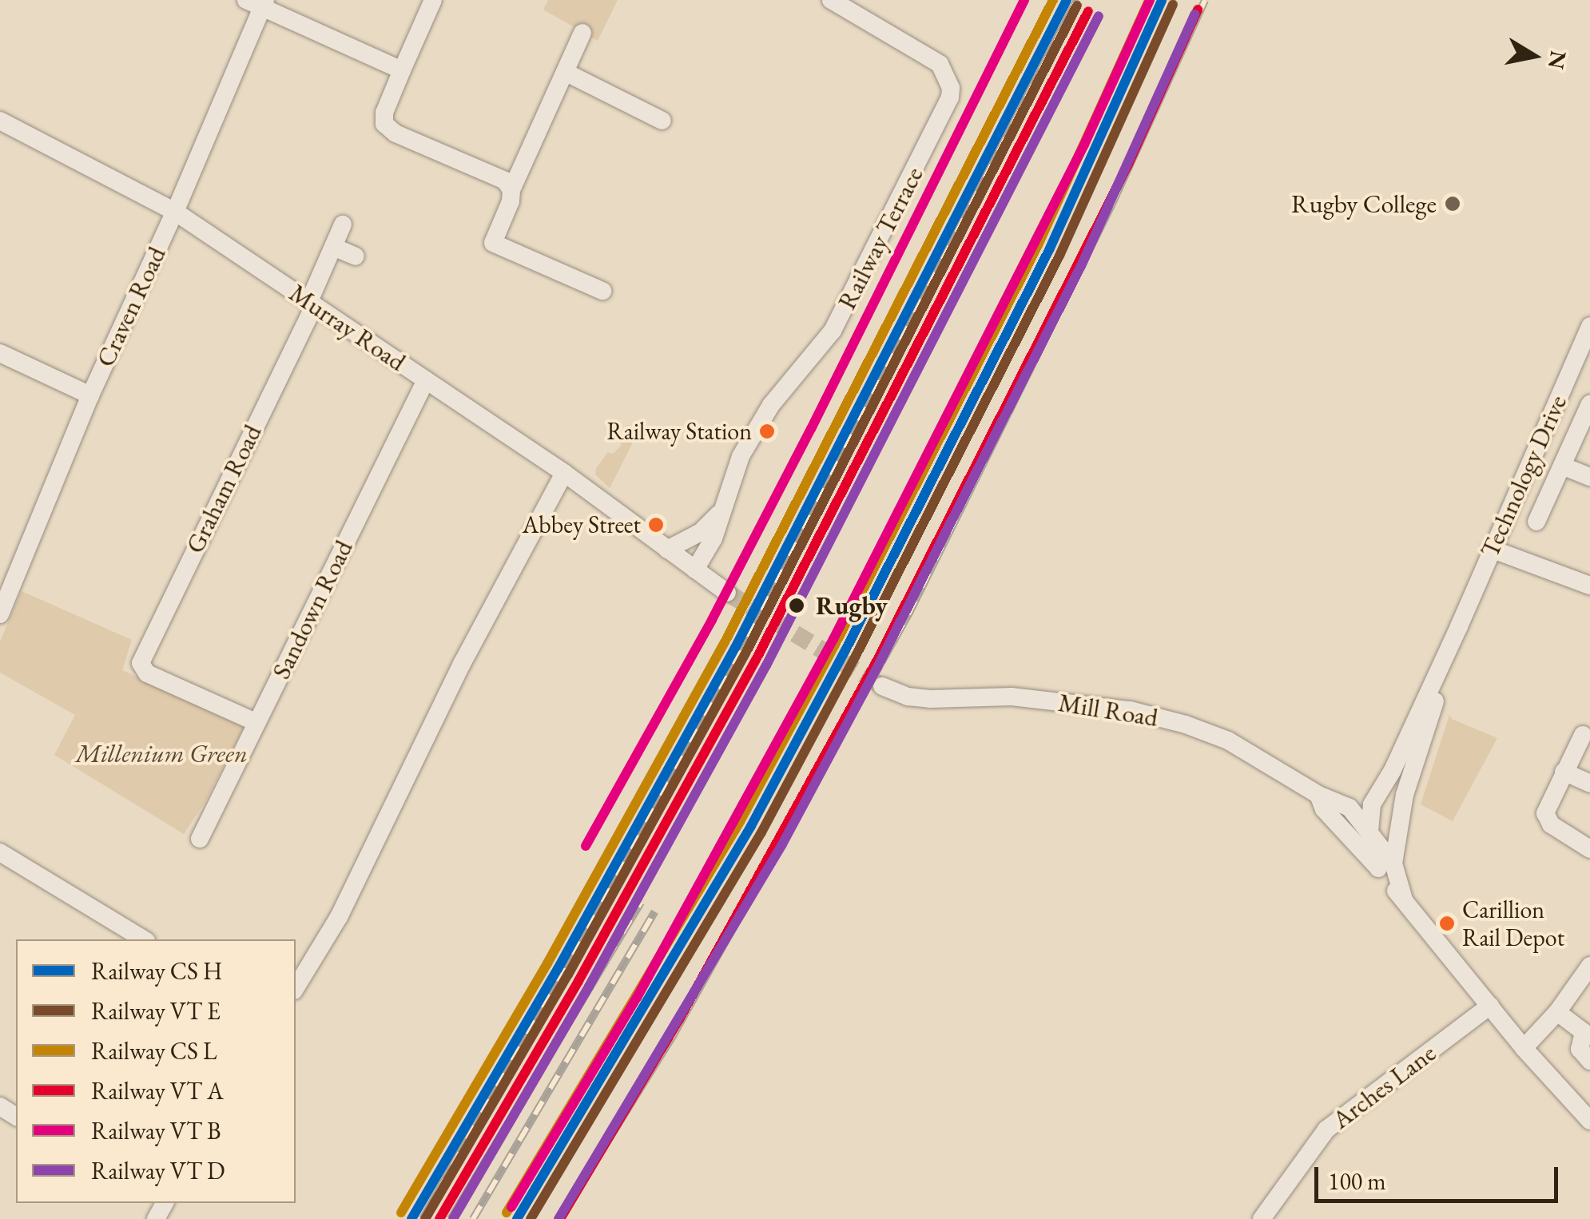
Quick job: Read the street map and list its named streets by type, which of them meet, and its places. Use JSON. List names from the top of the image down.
{
  "streets": {
    "street": [
      "Railway Terrace",
      "Craven Road",
      "Murray Road",
      "Technology Drive",
      "Graham Road",
      "Sandown Road",
      "Mill Road",
      "Arches Lane"
    ]
  },
  "crossings": [
    ["Railway Terrace", "Murray Road"],
    ["Craven Road", "Murray Road"],
    ["Murray Road", "Graham Road"],
    ["Murray Road", "Sandown Road"],
    ["Graham Road", "Sandown Road"]
  ],
  "parks": ["Millenium Green"],
  "places": [
    "Rugby College",
    "Railway Station",
    "Abbey Street",
    "Rugby",
    "Carillion Rail Depot"
  ],
  "legend": [
    "Railway CS H",
    "Railway VT E",
    "Railway CS L",
    "Railway VT A",
    "Railway VT B",
    "Railway VT D"
  ],
  "scale_bar": "100 m",
  "north": "right"
}
